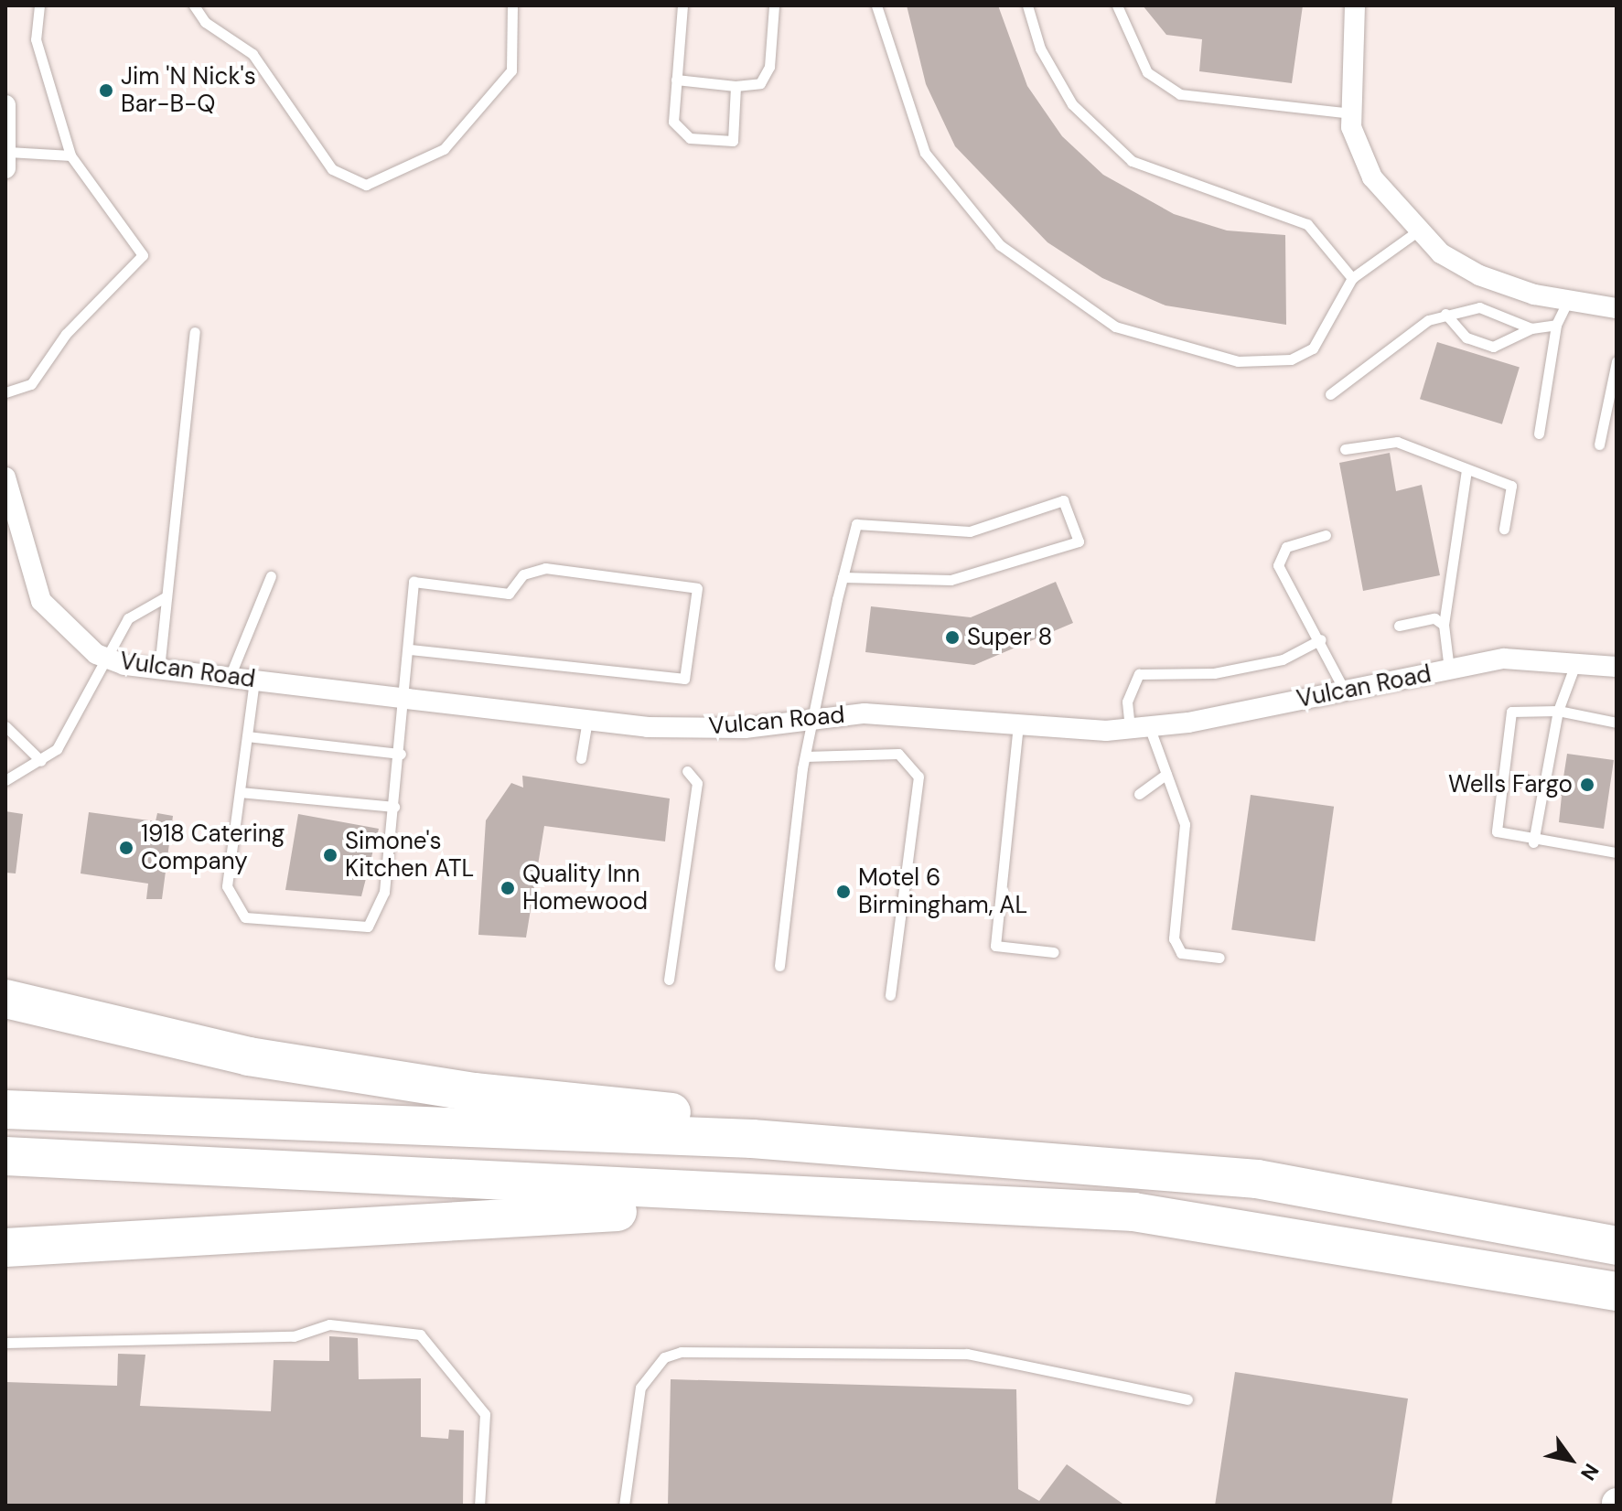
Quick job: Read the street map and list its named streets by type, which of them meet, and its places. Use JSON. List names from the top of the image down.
{
  "streets": {
    "street": ["Vulcan Road"]
  },
  "places": [
    "Jim 'N Nick's Bar-B-Q",
    "Super 8",
    "Wells Fargo",
    "1918 Catering Company",
    "Simone's Kitchen ATL",
    "Quality Inn Homewood",
    "Motel 6 Birmingham, AL"
  ],
  "north": "bottom right"
}
